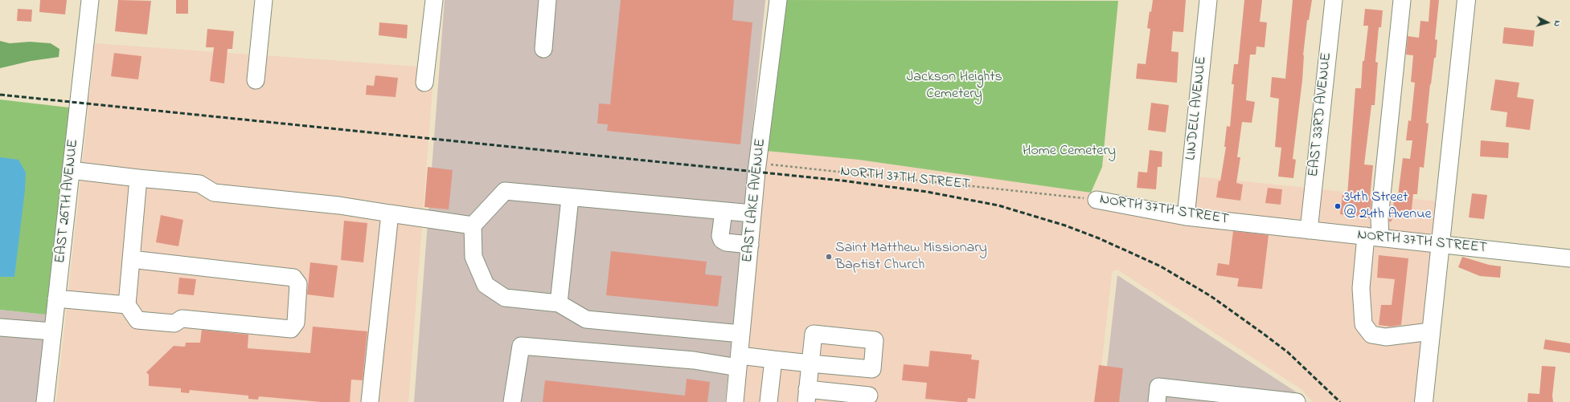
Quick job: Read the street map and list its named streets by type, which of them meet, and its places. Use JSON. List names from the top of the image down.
{
  "streets": {
    "street": [
      "LINDELL AVENUE",
      "EAST 33RD AVENUE",
      "NORTH 37TH STREET",
      "EAST LAKE AVENUE",
      "EAST 26TH AVENUE"
    ]
  },
  "crossings": [
    ["LINDELL AVENUE", "NORTH 37TH STREET"],
    ["EAST 33RD AVENUE", "NORTH 37TH STREET"],
    ["NORTH 37TH STREET", "EAST LAKE AVENUE"]
  ],
  "parks": ["Jackson Heights Cemetery", "Home Cemetery"],
  "places": ["34th Street @ 24th Avenue", "Saint Matthew Missionary Baptist Church"],
  "north": "right"
}
